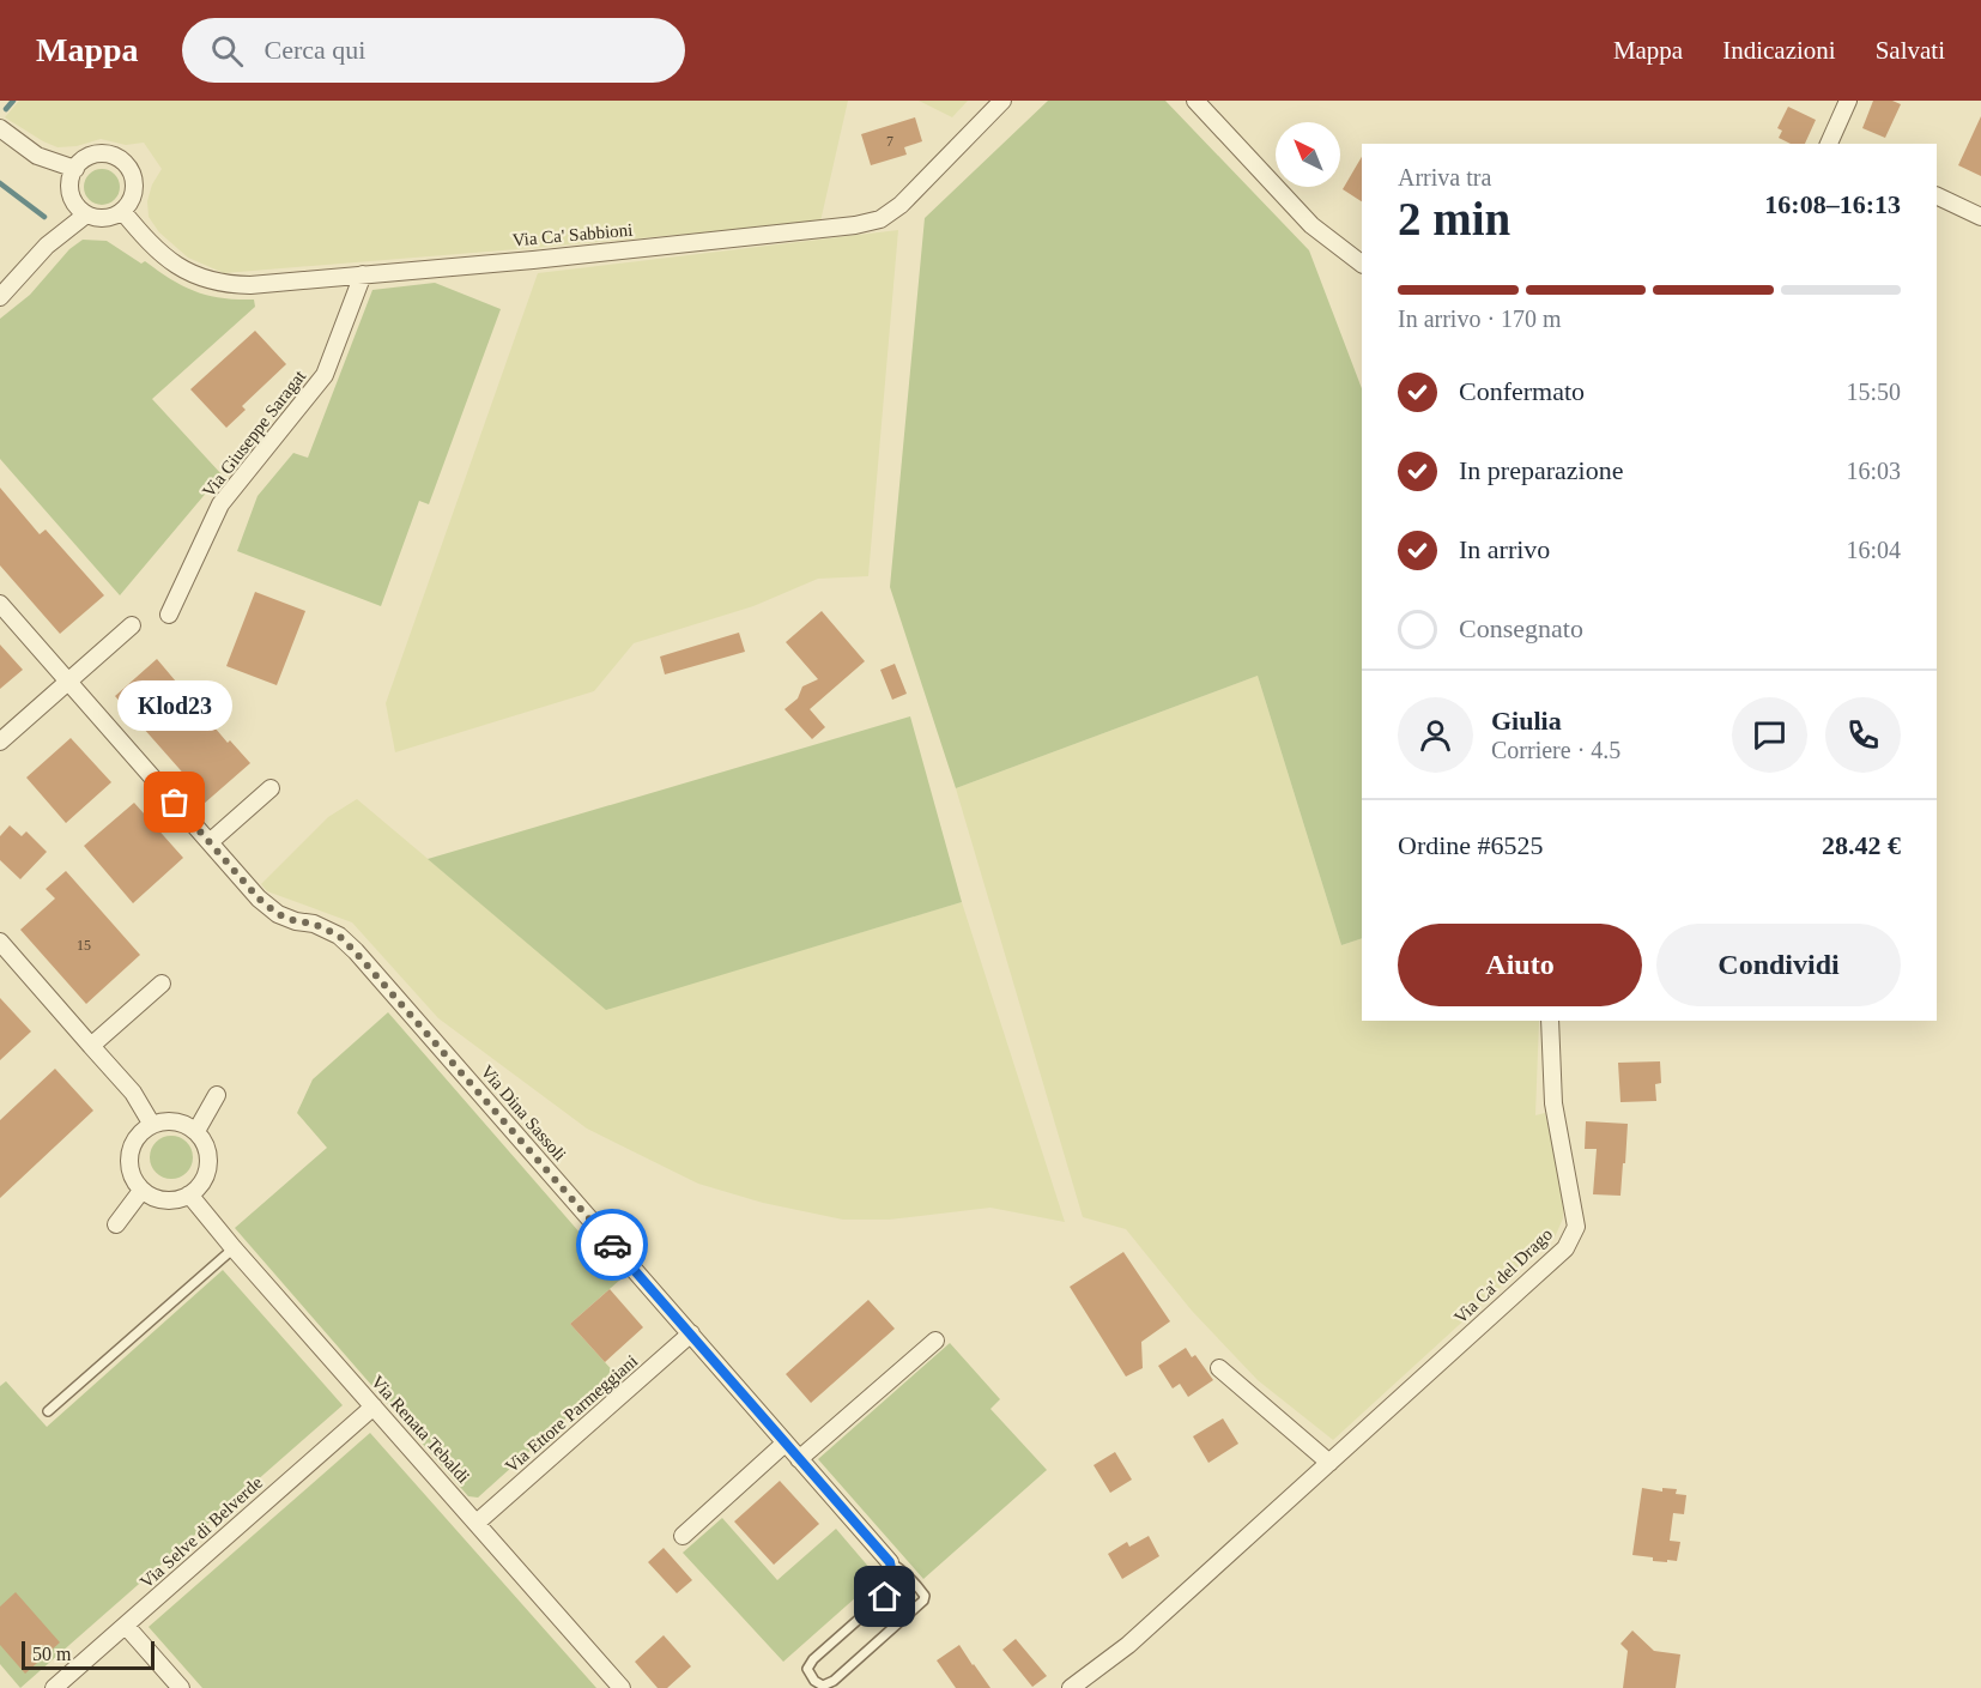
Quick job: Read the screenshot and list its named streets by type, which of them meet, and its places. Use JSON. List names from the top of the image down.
{
  "streets": {
    "street": [
      "Via Ca' Sabbioni",
      "Via Giuseppe Saragat",
      "Via Dina Sassoli",
      "Via Ca' del Drago",
      "Via Ettore Parmeggiani",
      "Via Renata Tebaldi",
      "Via Selve di Belverde"
    ]
  },
  "crossings": [
    ["Via Ca' Sabbioni", "Via Giuseppe Saragat"],
    ["Via Dina Sassoli", "Via Ettore Parmeggiani"],
    ["Via Ettore Parmeggiani", "Via Renata Tebaldi"],
    ["Via Renata Tebaldi", "Via Selve di Belverde"]
  ],
  "places": ["Klod23"],
  "house_numbers": ["7", "15"],
  "scale_bar": "50 m",
  "north": "top left",
  "page": {
    "header": "Mappa",
    "search": "Cerca qui",
    "nav": ["Mappa", "Indicazioni", "Salvati"],
    "heading": ["2 min", "Arriva tra", "16:08–16:13"],
    "panel": [
      "Giulia",
      "Corriere · 4.5",
      "Ordine #6525",
      "28.42 €"
    ],
    "bar": "In arrivo · 170 m",
    "list": [
      ["Confermato", "15:50"],
      ["In preparazione", "16:03"],
      ["In arrivo", "16:04"],
      "Consegnato"
    ],
    "bubble": "Klod23",
    "buttons": ["Aiuto", "Condividi"],
    "scale": "50 m"
  }
}
